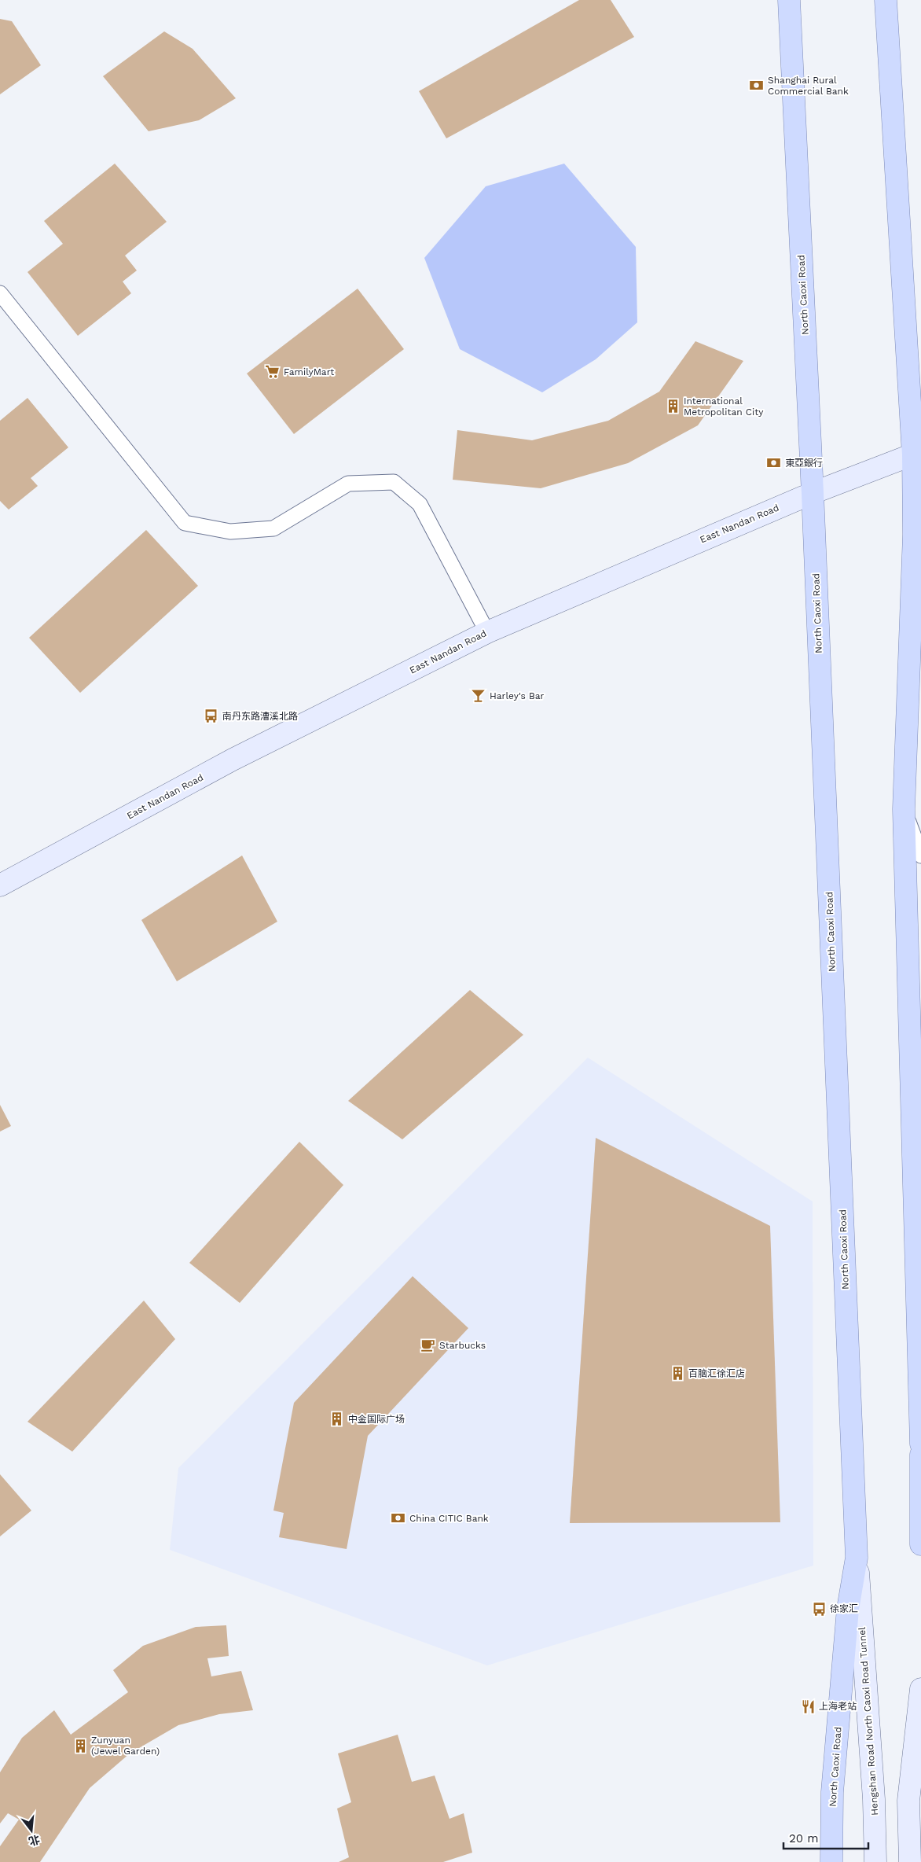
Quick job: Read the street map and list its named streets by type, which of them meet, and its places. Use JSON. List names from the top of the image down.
{
  "streets": {
    "main road": ["North Caoxi Road", "East Nandan Road", "Hengshan Road North Caoxi Road Tunnel"]
  },
  "crossings": [
    ["North Caoxi Road", "East Nandan Road"],
    ["North Caoxi Road", "Hengshan Road North Caoxi Road Tunnel"]
  ],
  "places": {
    "bank": ["Shanghai Rural Commercial Bank", "東亞銀行", "China CITIC Bank"],
    "supermarket": ["FamilyMart"],
    "building": [
      "International Metropolitan City",
      "百脑汇徐汇店",
      "中金国际广场",
      "Zunyuan (Jewel Garden)"
    ],
    "bar": ["Harley's Bar"],
    "bus stop": ["南丹东路漕溪北路", "徐家汇"],
    "cafe": ["Starbucks"],
    "restaurant": ["上海老站"]
  },
  "scale_bar": "20 m",
  "north": "bottom"
}
